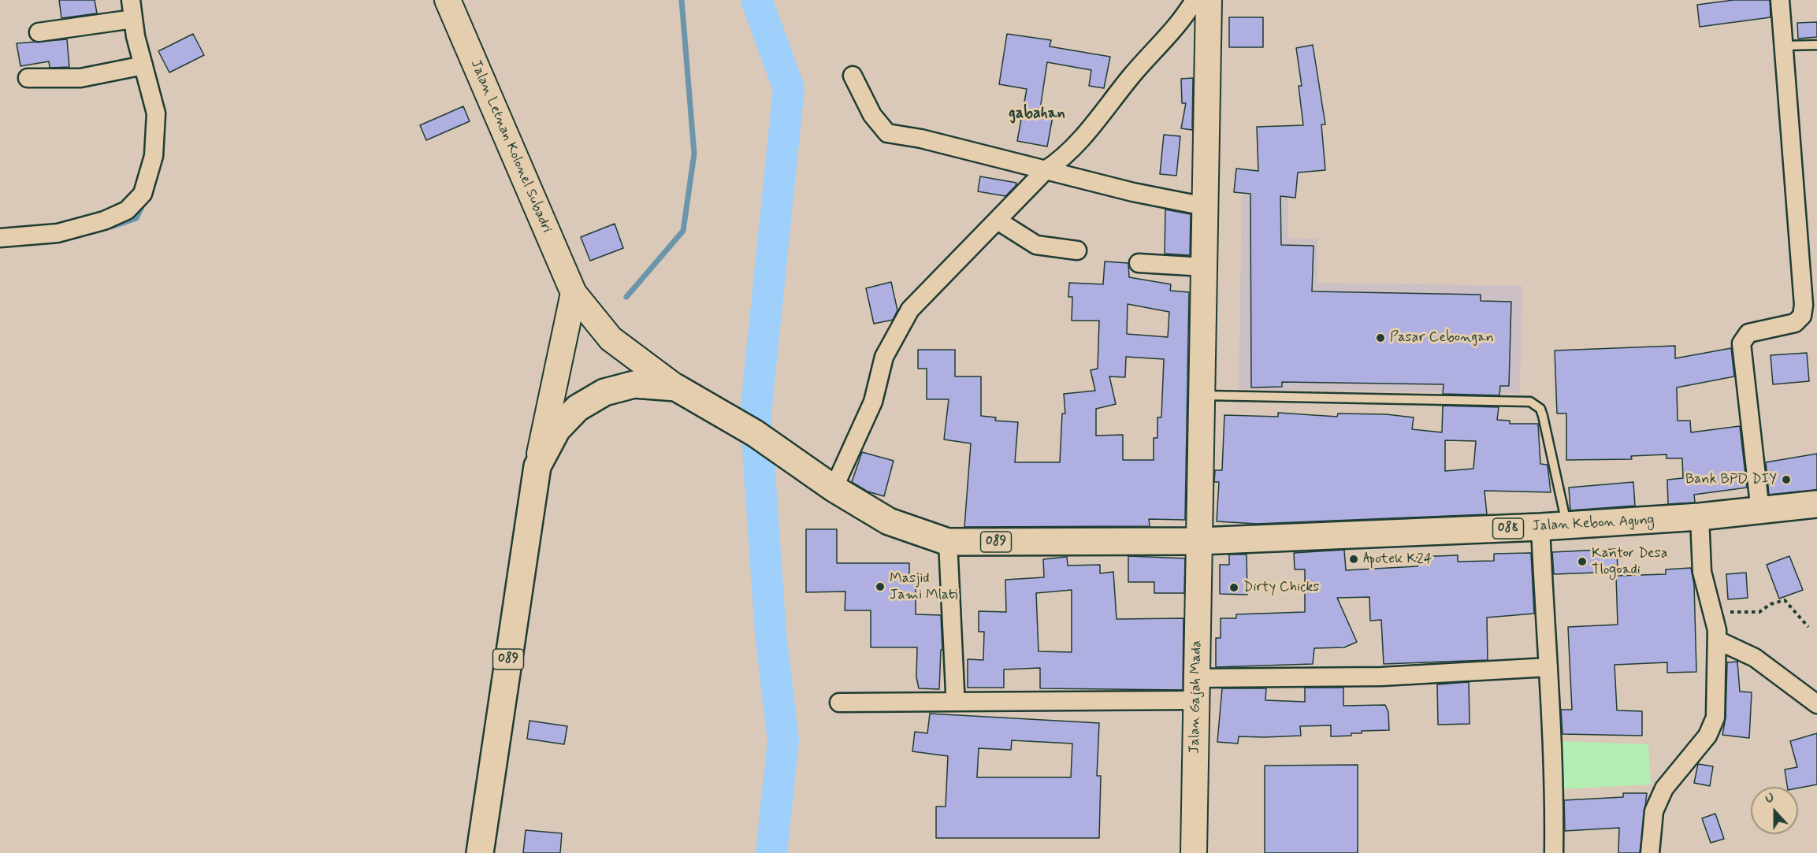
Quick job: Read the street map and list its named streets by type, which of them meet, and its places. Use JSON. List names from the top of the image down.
{
  "streets": {
    "main road": [
      "Jalan Letnan Kolonel Subadri",
      "Jalan Kebon Agung",
      "088",
      "089",
      "Jalan Gajah Mada"
    ]
  },
  "crossings": [
    ["Jalan Letnan Kolonel Subadri", "089"],
    ["Jalan Kebon Agung", "089"],
    ["Jalan Kebon Agung", "Jalan Gajah Mada"],
    ["089", "Jalan Gajah Mada"]
  ],
  "districts": ["gabahan"],
  "places": [
    "Pasar Cebongan",
    "Bank BPD DIY",
    "Apotek K24",
    "Kantor Desa Tlogoadi",
    "Masjid Jami Mlati",
    "Dirty Chicks"
  ],
  "north": "top"
}
